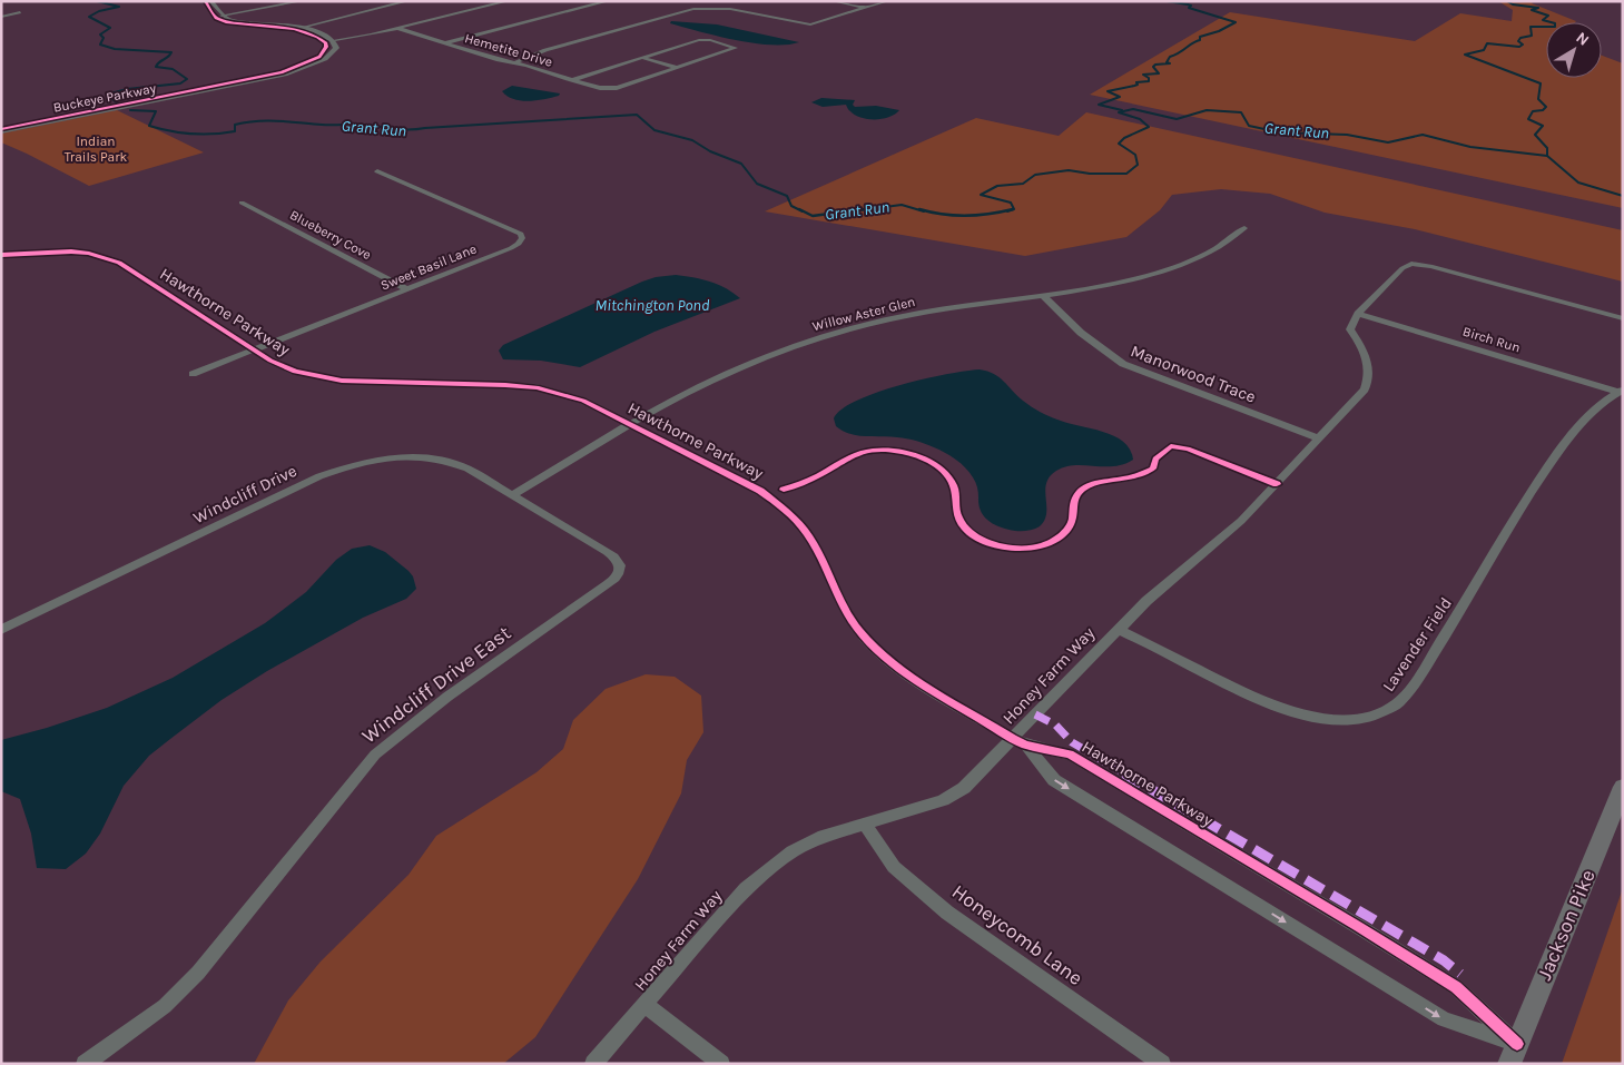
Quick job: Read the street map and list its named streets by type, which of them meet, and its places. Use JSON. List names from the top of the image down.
{
  "streets": {
    "main road": ["Jackson Pike"],
    "street": [
      "Hemetite Drive",
      "Buckeye Parkway",
      "Blueberry Cove",
      "Sweet Basil Lane",
      "Hawthorne Parkway",
      "Willow Aster Glen",
      "Birch Run",
      "Manorwood Trace",
      "Windcliff Drive",
      "Lavender Field",
      "Honey Farm Way",
      "Windcliff Drive East",
      "Honeycomb Lane"
    ]
  },
  "crossings": [
    ["Blueberry Cove", "Sweet Basil Lane"],
    ["Sweet Basil Lane", "Hawthorne Parkway"],
    ["Hawthorne Parkway", "Willow Aster Glen"],
    ["Hawthorne Parkway", "Honey Farm Way"],
    ["Hawthorne Parkway", "Jackson Pike"],
    ["Willow Aster Glen", "Manorwood Trace"],
    ["Willow Aster Glen", "Windcliff Drive"],
    ["Willow Aster Glen", "Windcliff Drive East"],
    ["Birch Run", "Lavender Field"],
    ["Birch Run", "Honey Farm Way"],
    ["Manorwood Trace", "Honey Farm Way"],
    ["Windcliff Drive", "Windcliff Drive East"],
    ["Lavender Field", "Honey Farm Way"],
    ["Honey Farm Way", "Honeycomb Lane"]
  ],
  "water": ["Grant Run", "Mitchington Pond"],
  "parks": ["Indian Trails Park"],
  "north": "top right"
}
